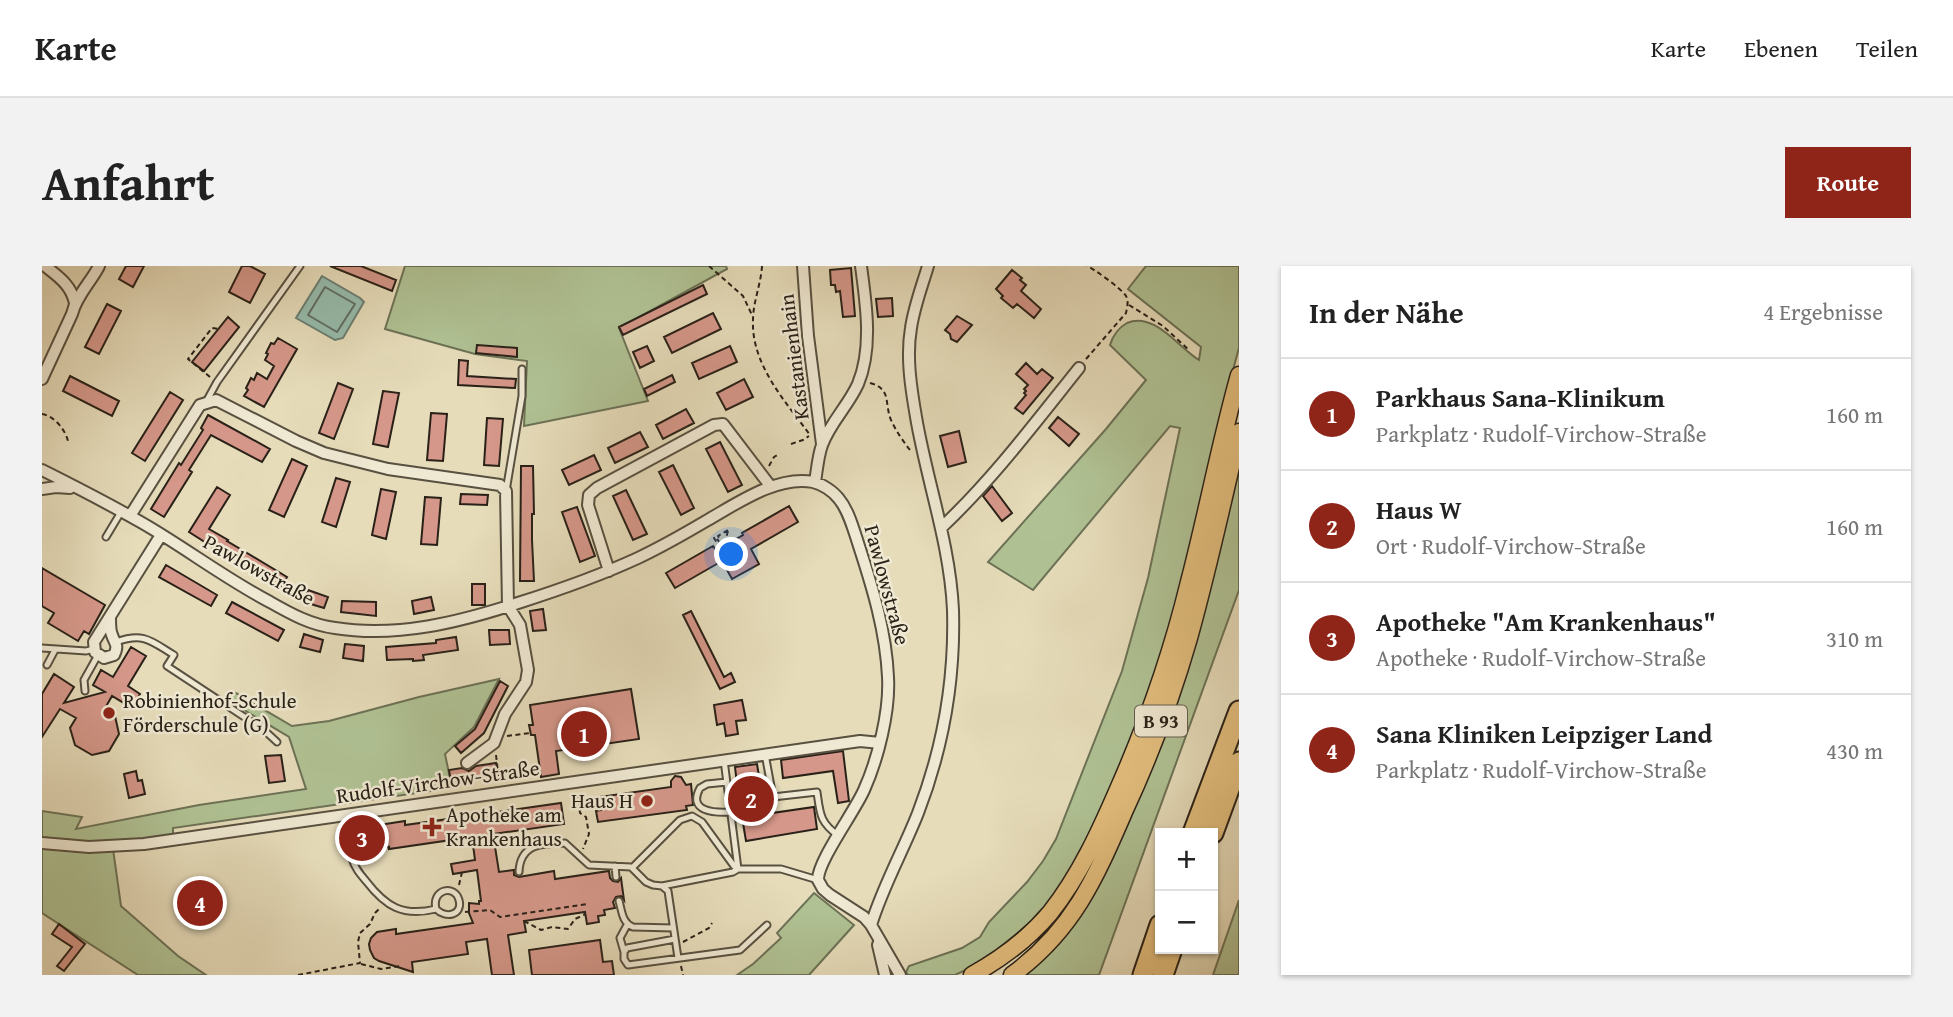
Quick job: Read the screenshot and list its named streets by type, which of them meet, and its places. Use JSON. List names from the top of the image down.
{
  "streets": {
    "main road": ["B 93"],
    "street": ["Kastanienhain", "Pawlowstraße", "Rudolf-Virchow-Straße"]
  },
  "crossings": [
    ["Pawlowstraße", "Rudolf-Virchow-Straße"]
  ],
  "places": {
    "other": ["Robinienhof-Schule Förderschule (G)", "Haus H"],
    "health": ["Apotheke am Krankenhaus"]
  },
  "page": {
    "header": "Karte",
    "nav": ["Karte", "Ebenen", "Teilen"],
    "title": "Anfahrt",
    "buttons": "Route",
    "heading": ["In der Nähe", "4 Ergebnisse"],
    "list": [
      {
        "mark": "1",
        "name": "Parkhaus Sana-Klinikum",
        "note": "Parkplatz · Rudolf-Virchow-Straße",
        "value": "160 m"
      },
      {
        "mark": "2",
        "name": "Haus W",
        "note": "Ort · Rudolf-Virchow-Straße",
        "value": "160 m"
      },
      {
        "mark": "3",
        "name": "Apotheke \"Am Krankenhaus\"",
        "note": "Apotheke · Rudolf-Virchow-Straße",
        "value": "310 m"
      },
      {
        "mark": "4",
        "name": "Sana Kliniken Leipziger Land",
        "note": "Parkplatz · Rudolf-Virchow-Straße",
        "value": "430 m"
      }
    ],
    "pins": [
      "1",
      "2",
      "3",
      "4"
    ],
    "map_buttons": ["+", "−"]
  }
}
